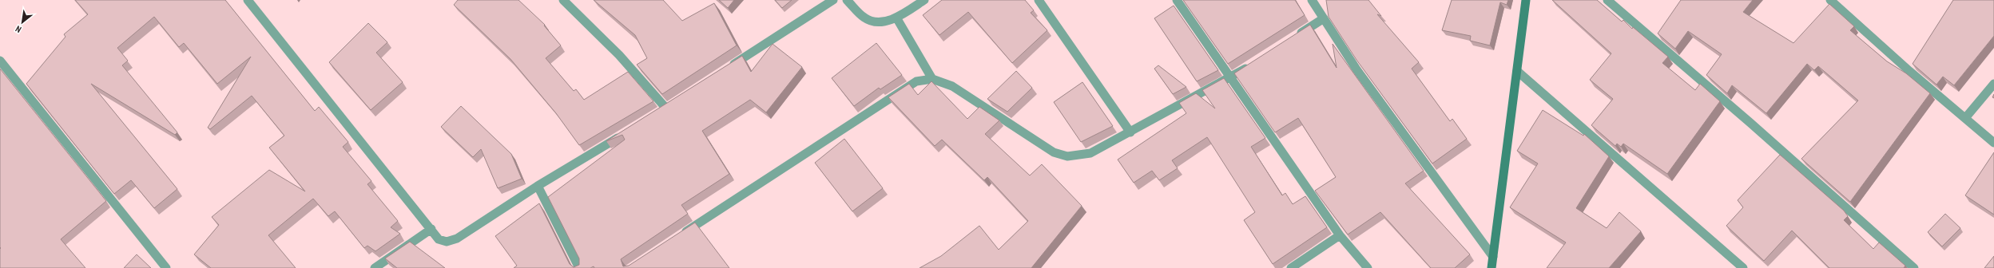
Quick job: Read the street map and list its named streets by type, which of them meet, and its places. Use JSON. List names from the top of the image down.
{
  "north": "bottom left"
}
